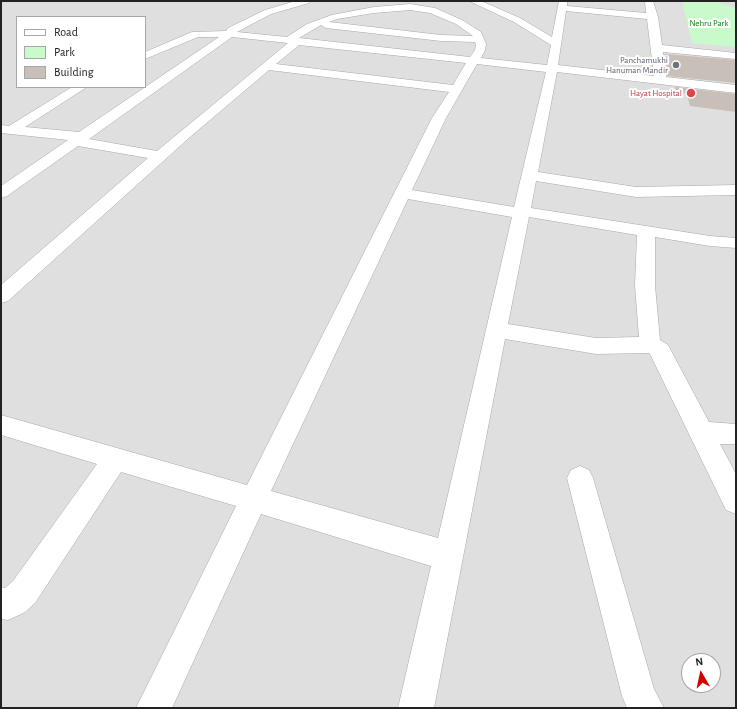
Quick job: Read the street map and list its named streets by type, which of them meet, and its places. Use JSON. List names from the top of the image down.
{
  "parks": ["Nehru Park"],
  "places": ["Panchamukhi Hanuman Mandir", "Hayat Hospital"],
  "legend": ["Road", "Park", "Building"],
  "north": "top"
}
